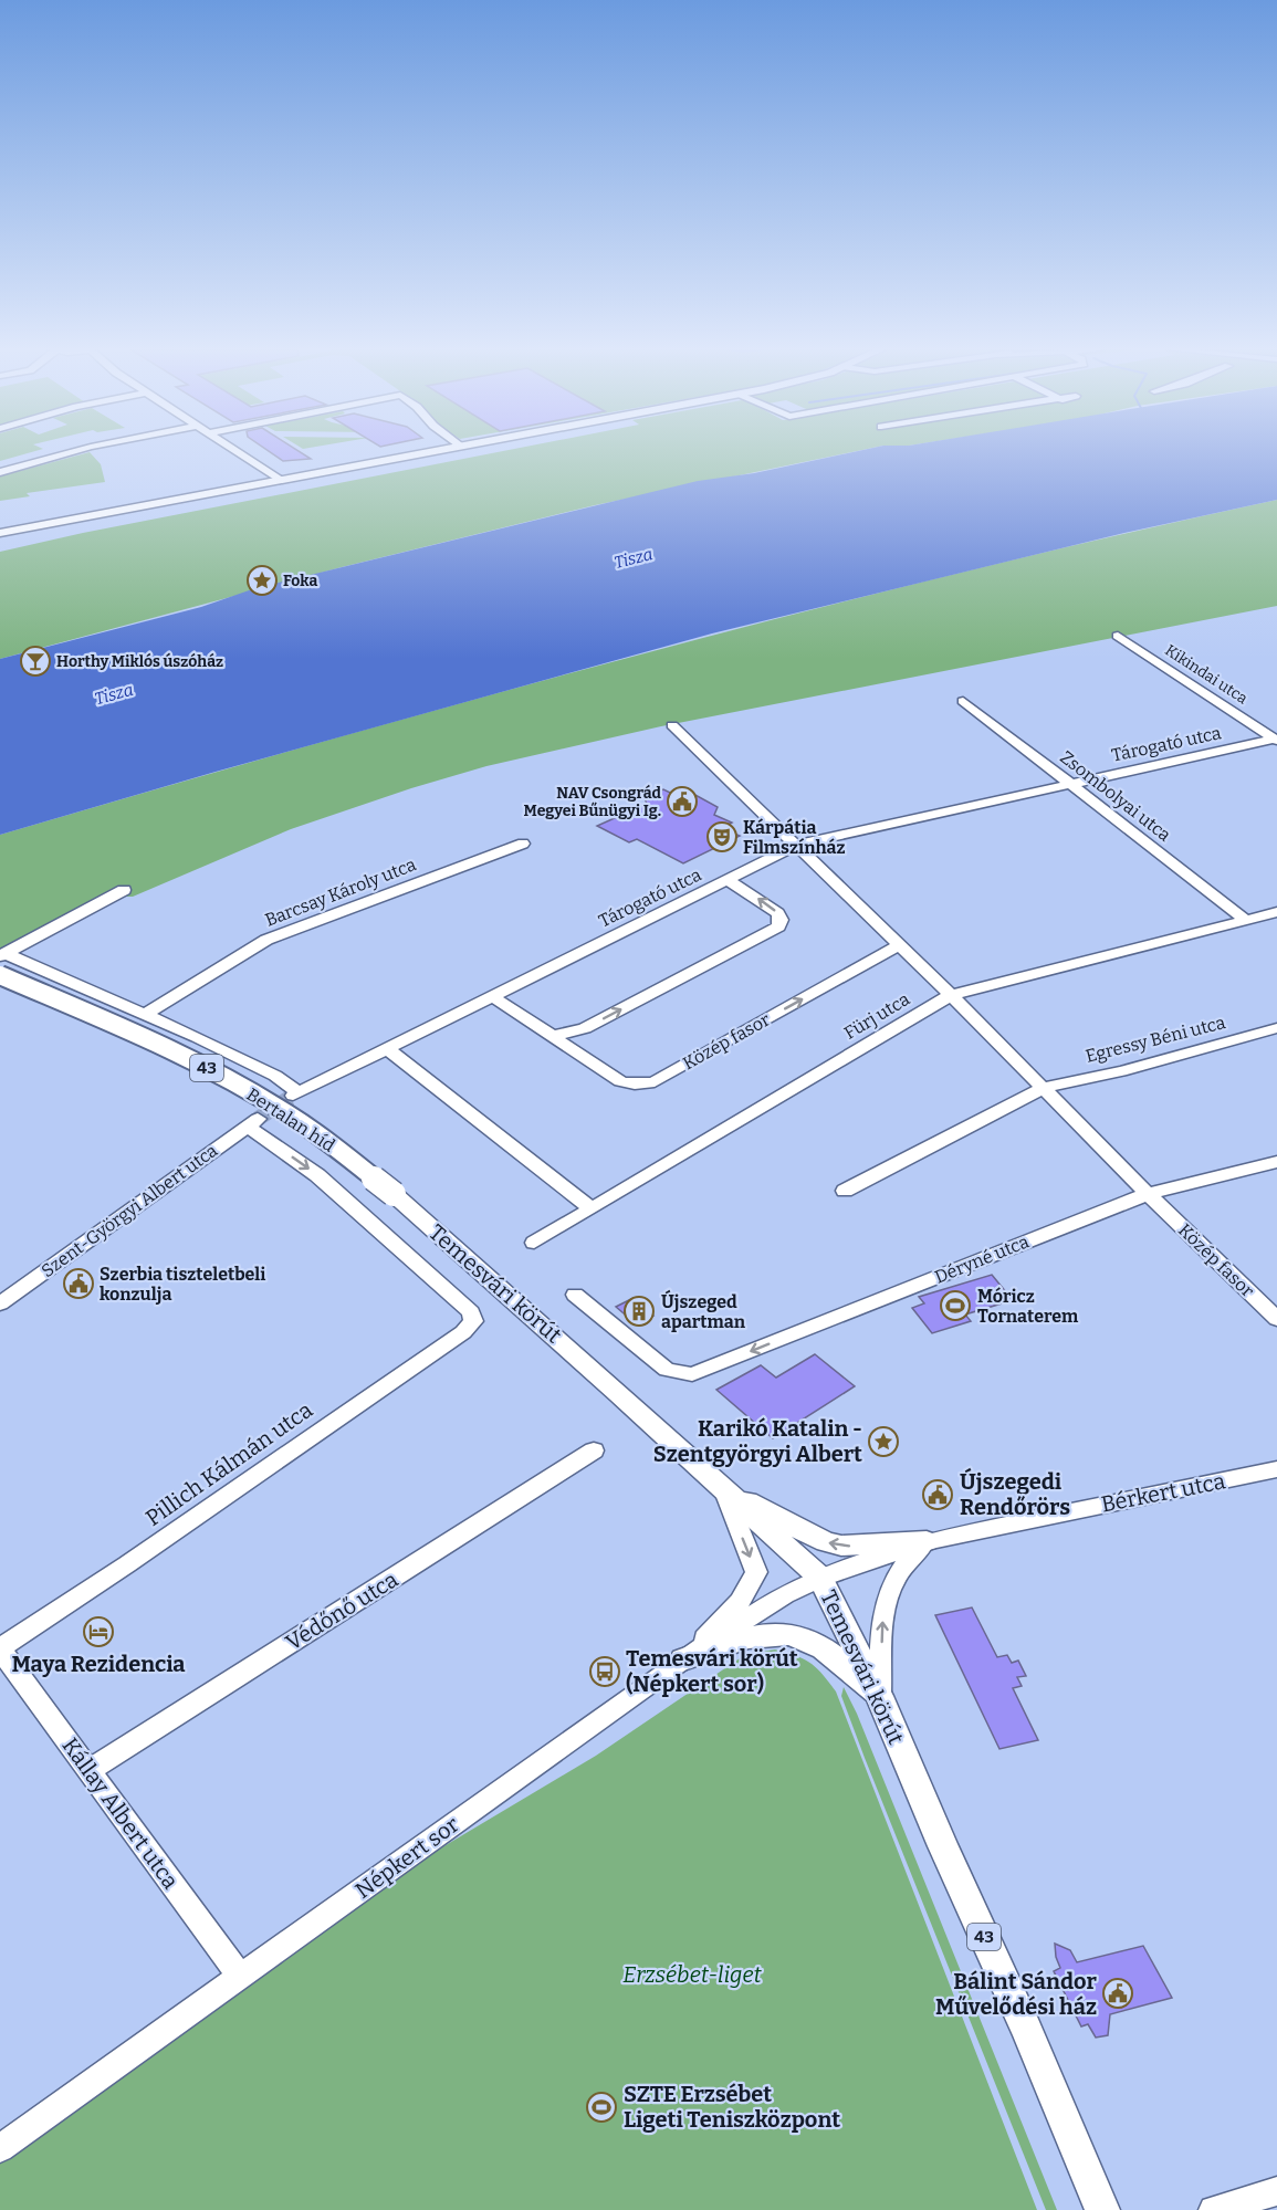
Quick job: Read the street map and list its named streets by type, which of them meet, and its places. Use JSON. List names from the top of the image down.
{
  "streets": {
    "main road": ["43", "Bertalan híd", "Temesvári körút"],
    "street": [
      "Kikindai utca",
      "Tárogató utca",
      "Zsombolyai utca",
      "Barcsay Károly utca",
      "Fürj utca",
      "Egressy Béni utca",
      "Közép fasor",
      "Szent-Györgyi Albert utca",
      "Déryné utca",
      "Pillich Kálmán utca",
      "Bérkert utca",
      "Védőnő utca",
      "Kállay Albert utca",
      "Népkert sor"
    ]
  },
  "crossings": [
    ["Kikindai utca", "Tárogató utca"],
    ["Tárogató utca", "Zsombolyai utca"],
    ["Tárogató utca", "Barcsay Károly utca"],
    ["Tárogató utca", "Közép fasor"],
    ["Zsombolyai utca", "Fürj utca"],
    ["Fürj utca", "Közép fasor"],
    ["Egressy Béni utca", "Közép fasor"],
    ["Közép fasor", "Déryné utca"],
    ["Bertalan híd", "Temesvári körút"],
    ["Szent-Györgyi Albert utca", "Temesvári körút"],
    ["Temesvári körút", "Pillich Kálmán utca"],
    ["Temesvári körút", "Bérkert utca"],
    ["Temesvári körút", "Népkert sor"],
    ["Pillich Kálmán utca", "Kállay Albert utca"],
    ["Bérkert utca", "Népkert sor"],
    ["Védőnő utca", "Kállay Albert utca"],
    ["Kállay Albert utca", "Népkert sor"]
  ],
  "water": ["Tisza"],
  "parks": ["Erzsébet-liget"],
  "places": {
    "place": ["Foka", "Karikó Katalin - Szentgyörgyi Albert"],
    "bar": ["Horthy Miklós úszóház"],
    "public building": [
      "NAV Csongrád Megyei Bűnügyi Ig.",
      "Szerbia tiszteletbeli konzulja",
      "Újszegedi Rendőrörs",
      "Bálint Sándor Művelődési ház"
    ],
    "theatre": ["Kárpátia Filmszínház"],
    "sports": ["Móricz Tornaterem", "SZTE Erzsébet Ligeti Teniszközpont"],
    "building": ["Újszeged apartman"],
    "hotel": ["Maya Rezidencia"],
    "bus stop": ["Temesvári körút (Népkert sor)"]
  }
}
